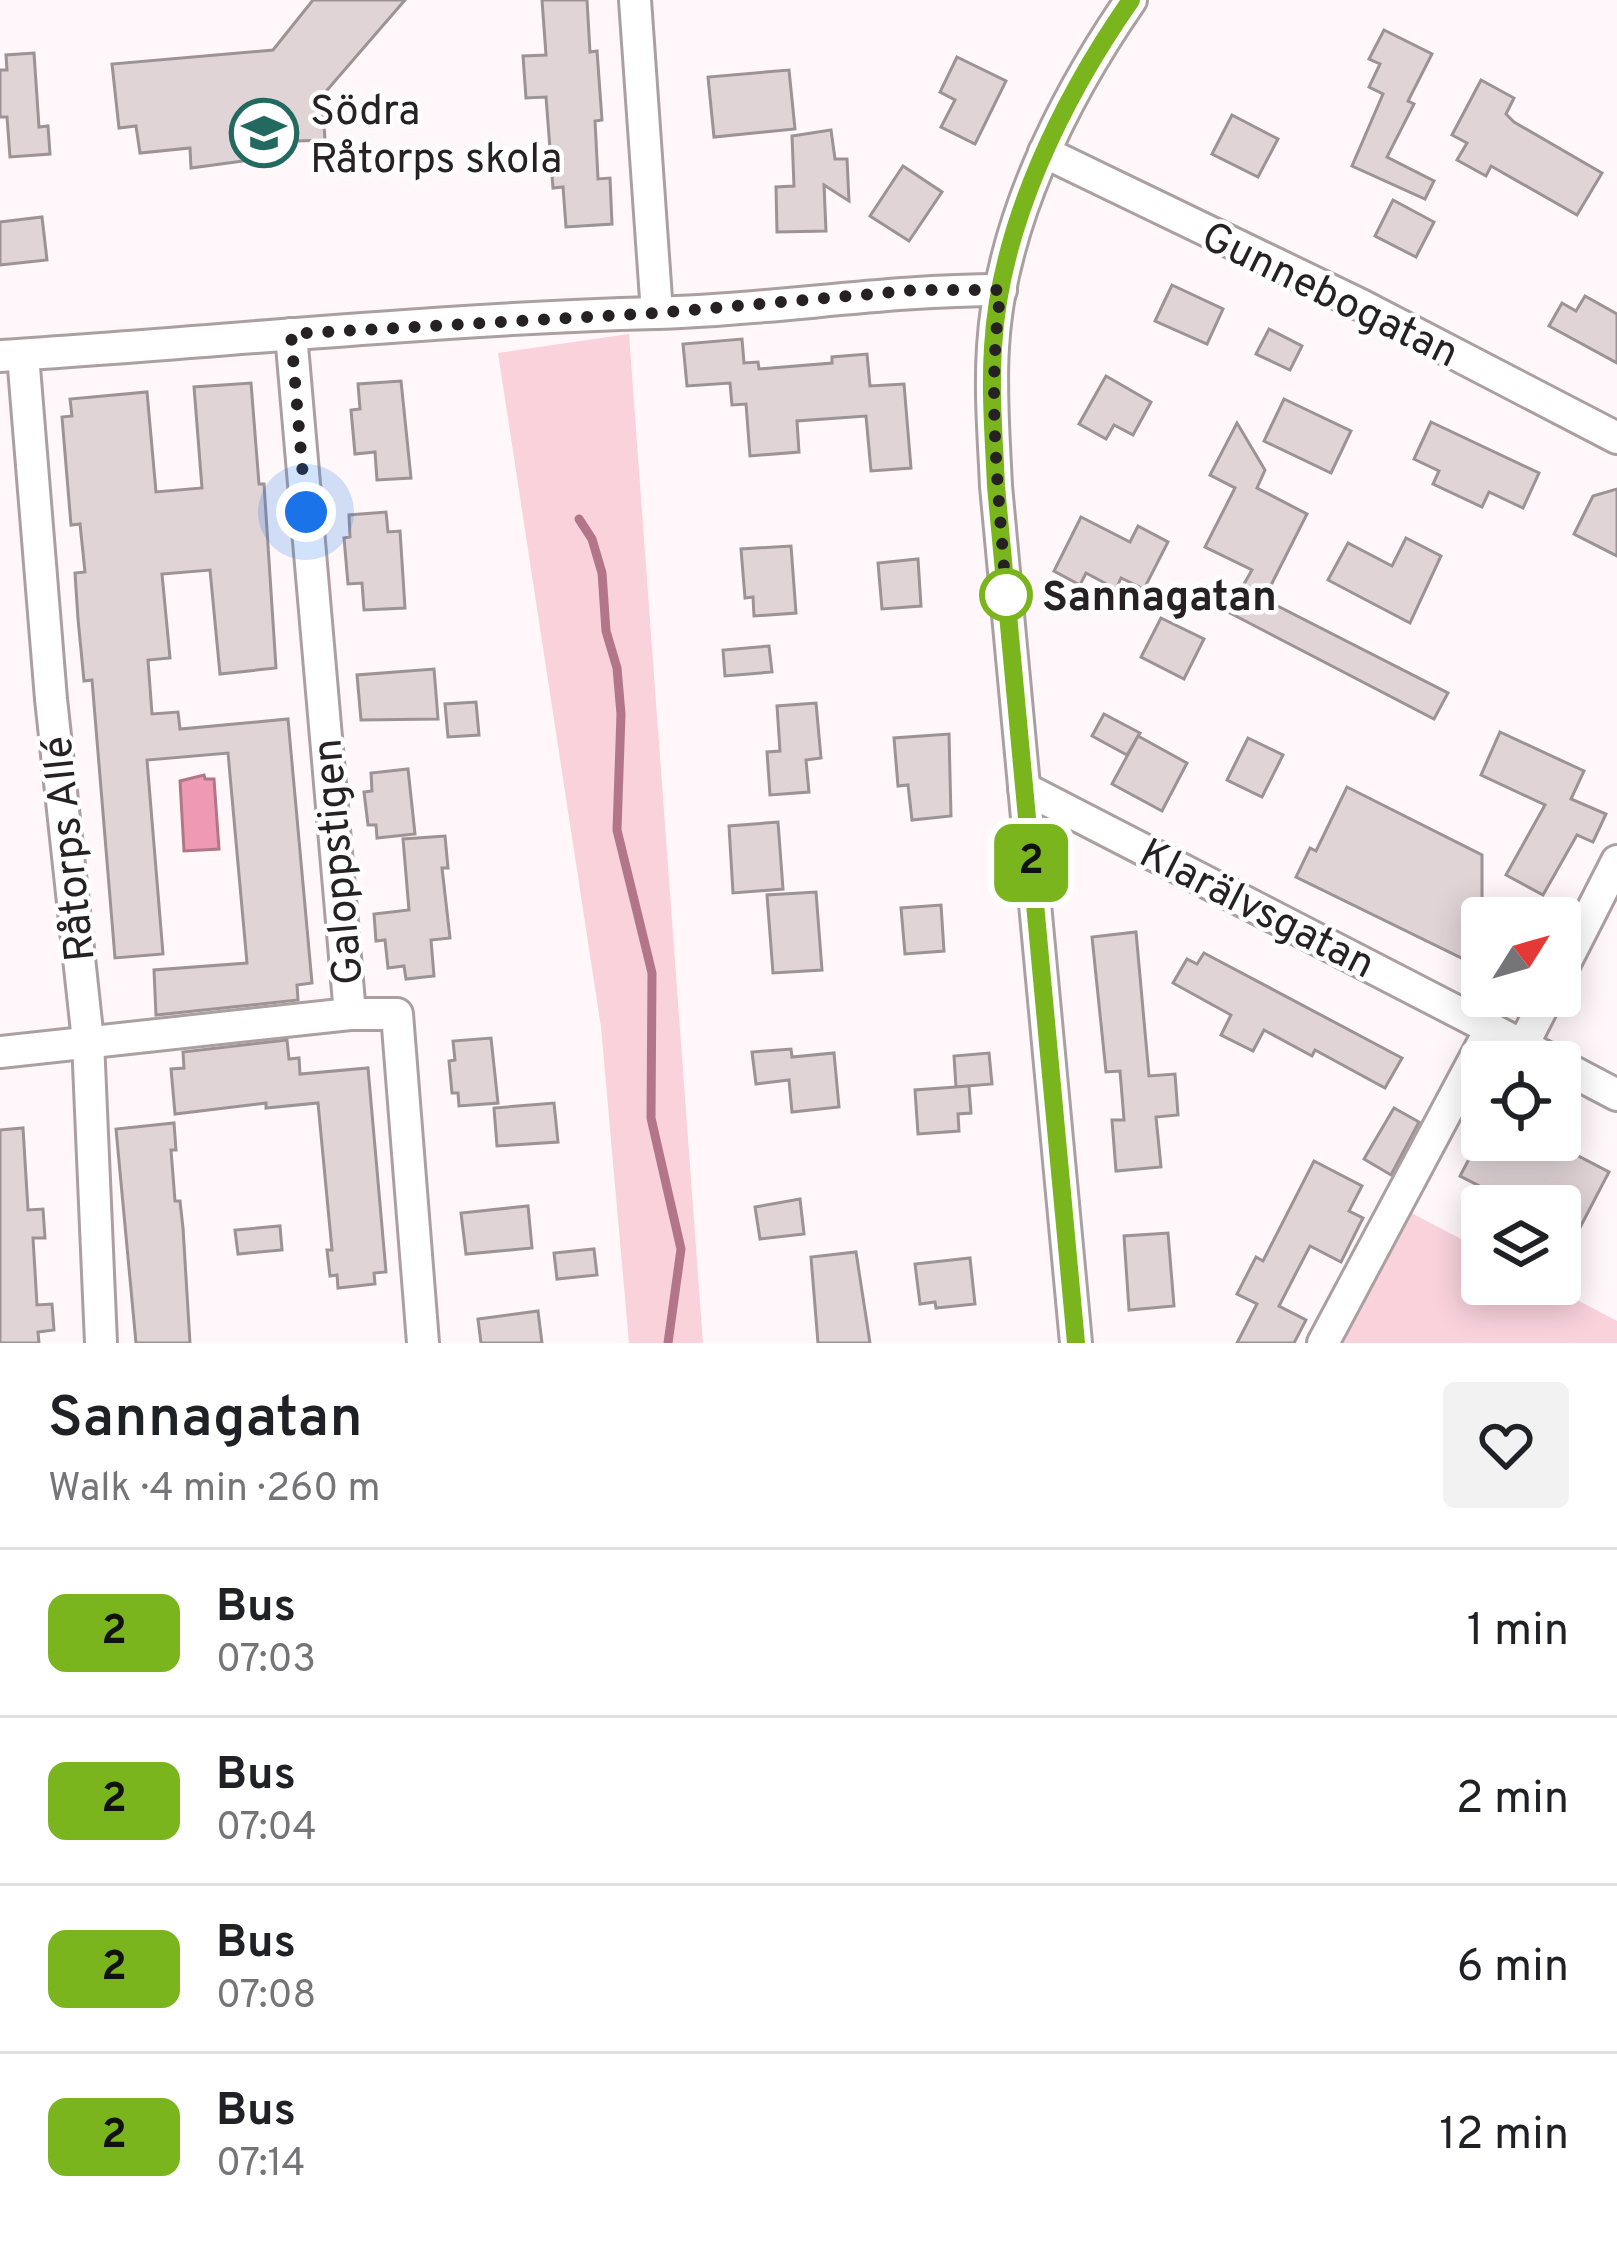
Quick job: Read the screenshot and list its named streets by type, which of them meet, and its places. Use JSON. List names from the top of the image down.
{
  "streets": {
    "street": [
      "Gunnebogatan",
      "Råtorps Allé",
      "Galoppstigen",
      "Klarälvsgatan"
    ]
  },
  "places": {
    "school or university": ["Södra Råtorps skola"],
    "other": ["Sannagatan"]
  },
  "lines": ["bus line 2"],
  "north": "top right",
  "page": {
    "on_map": "2",
    "heading": ["Sannagatan", "Walk · 4 min · 260 m"],
    "list": [
      {
        "mark": "2",
        "name": "Bus",
        "note": "07:03",
        "value": "1 min"
      },
      {
        "mark": "2",
        "name": "Bus",
        "note": "07:04",
        "value": "2 min"
      },
      {
        "mark": "2",
        "name": "Bus",
        "note": "07:08",
        "value": "6 min"
      },
      {
        "mark": "2",
        "name": "Bus",
        "note": "07:14",
        "value": "12 min"
      }
    ]
  }
}
